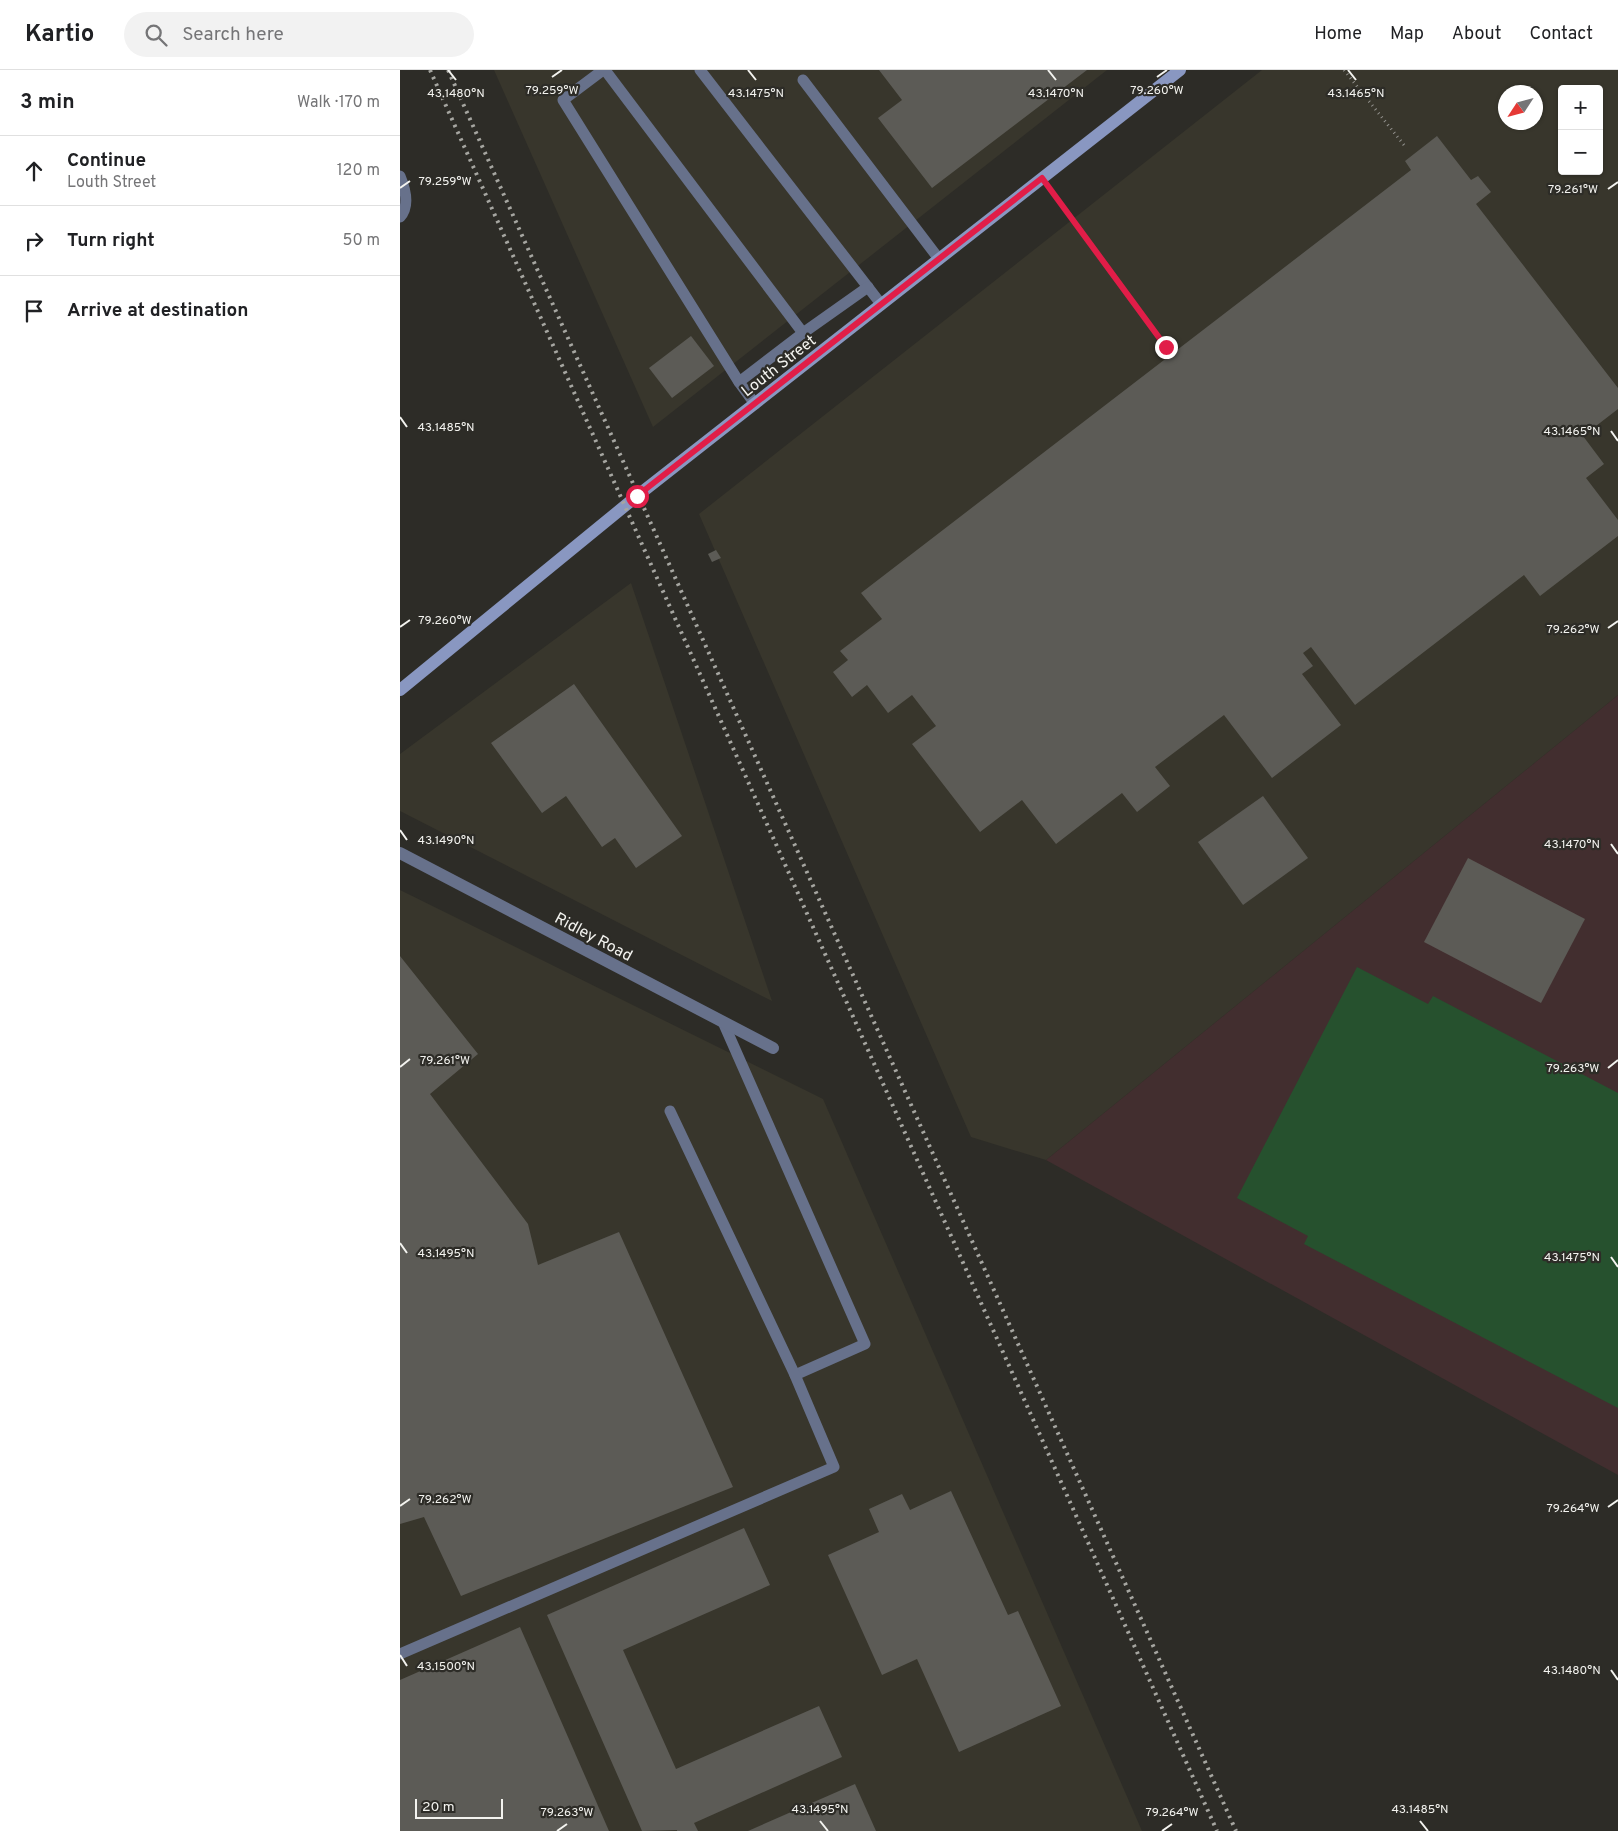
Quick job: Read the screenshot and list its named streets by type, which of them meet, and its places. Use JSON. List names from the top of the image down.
{
  "streets": {
    "main road": ["Louth Street"],
    "street": ["Ridley Road"]
  },
  "scale_bar": "20 m",
  "north": "bottom left",
  "page": {
    "header": "Kartio",
    "search": "Search here",
    "nav": [
      "Home",
      "Map",
      "About",
      "Contact"
    ],
    "heading": ["3 min", "Walk · 170 m"],
    "map_buttons": ["+", "−"],
    "list": [
      ["Continue", "Louth Street", "120 m"],
      ["Turn right", "50 m"],
      "Arrive at destination"
    ],
    "scale": "20 m"
  },
  "coordinates": [
    "79.259°W",
    "79.260°W",
    "43.1480°N",
    "43.1475°N",
    "43.1470°N",
    "43.1465°N",
    "79.261°W",
    "43.1485°N",
    "79.262°W",
    "43.1490°N",
    "79.263°W",
    "43.1495°N",
    "79.264°W",
    "43.1500°N"
  ]
}
